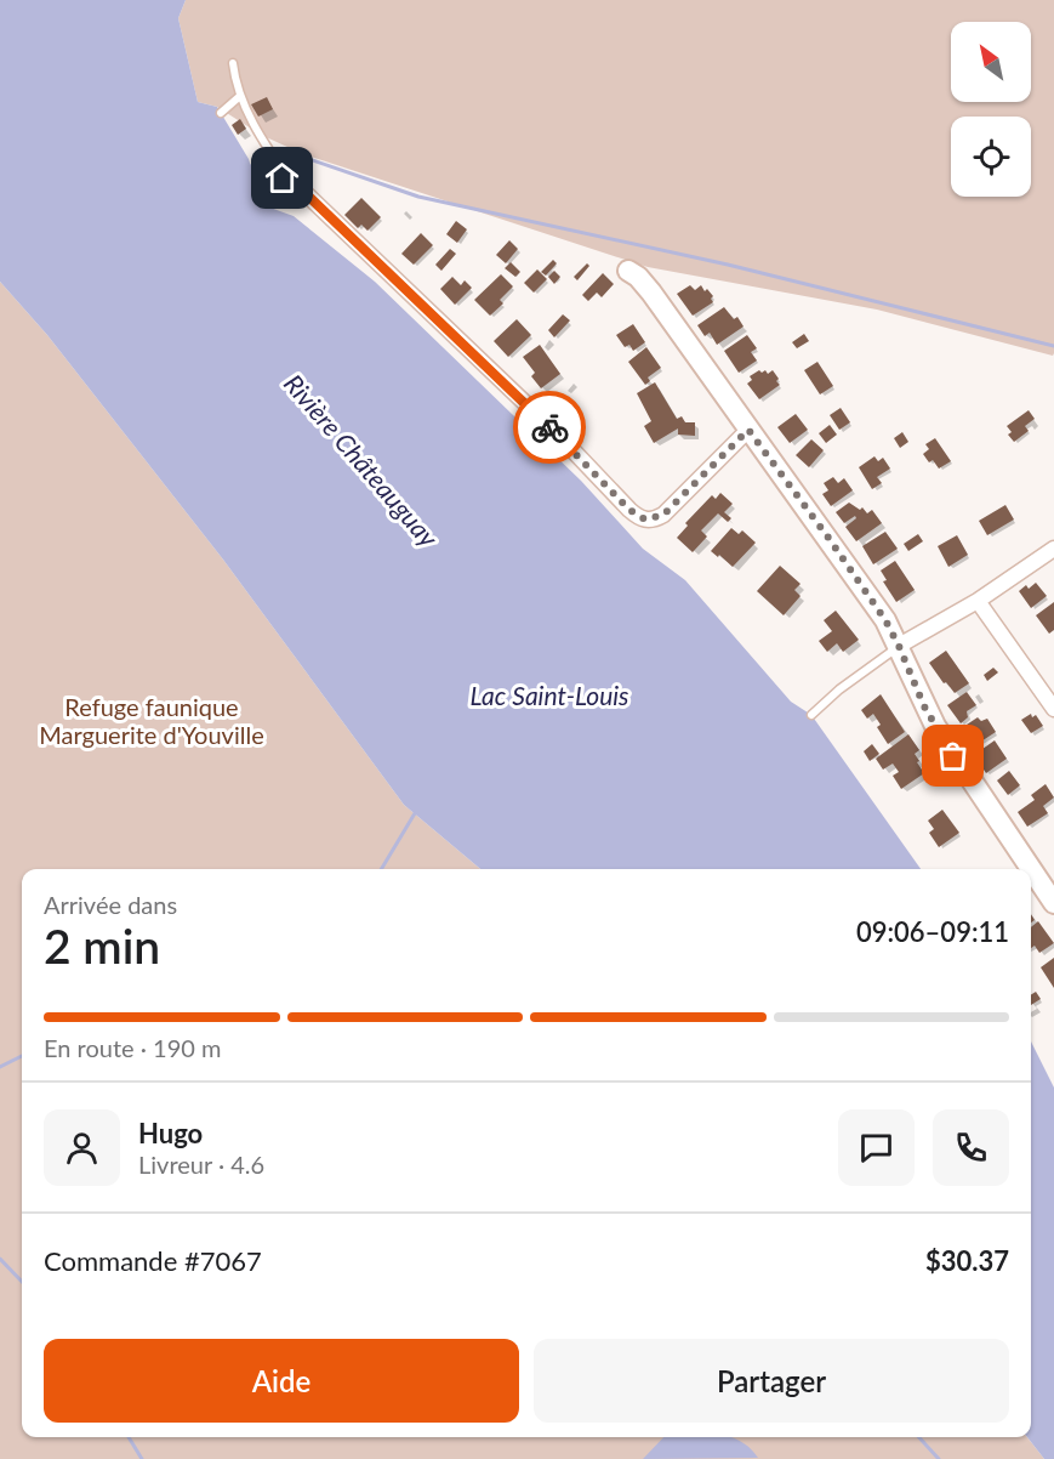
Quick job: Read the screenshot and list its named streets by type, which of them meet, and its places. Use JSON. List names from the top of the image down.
{
  "water": ["Rivière Châteauguay", "Lac Saint-Louis"],
  "parks": ["Refuge faunique Marguerite d'Youville"],
  "north": "top left",
  "page": {
    "heading": ["2 min", "Arrivée dans", "09:06–09:11"],
    "panel": [
      "Hugo",
      "Livreur · 4.6",
      "Commande #7067",
      "$30.37"
    ],
    "bar": "En route · 190 m",
    "buttons": ["Aide", "Partager"]
  }
}
